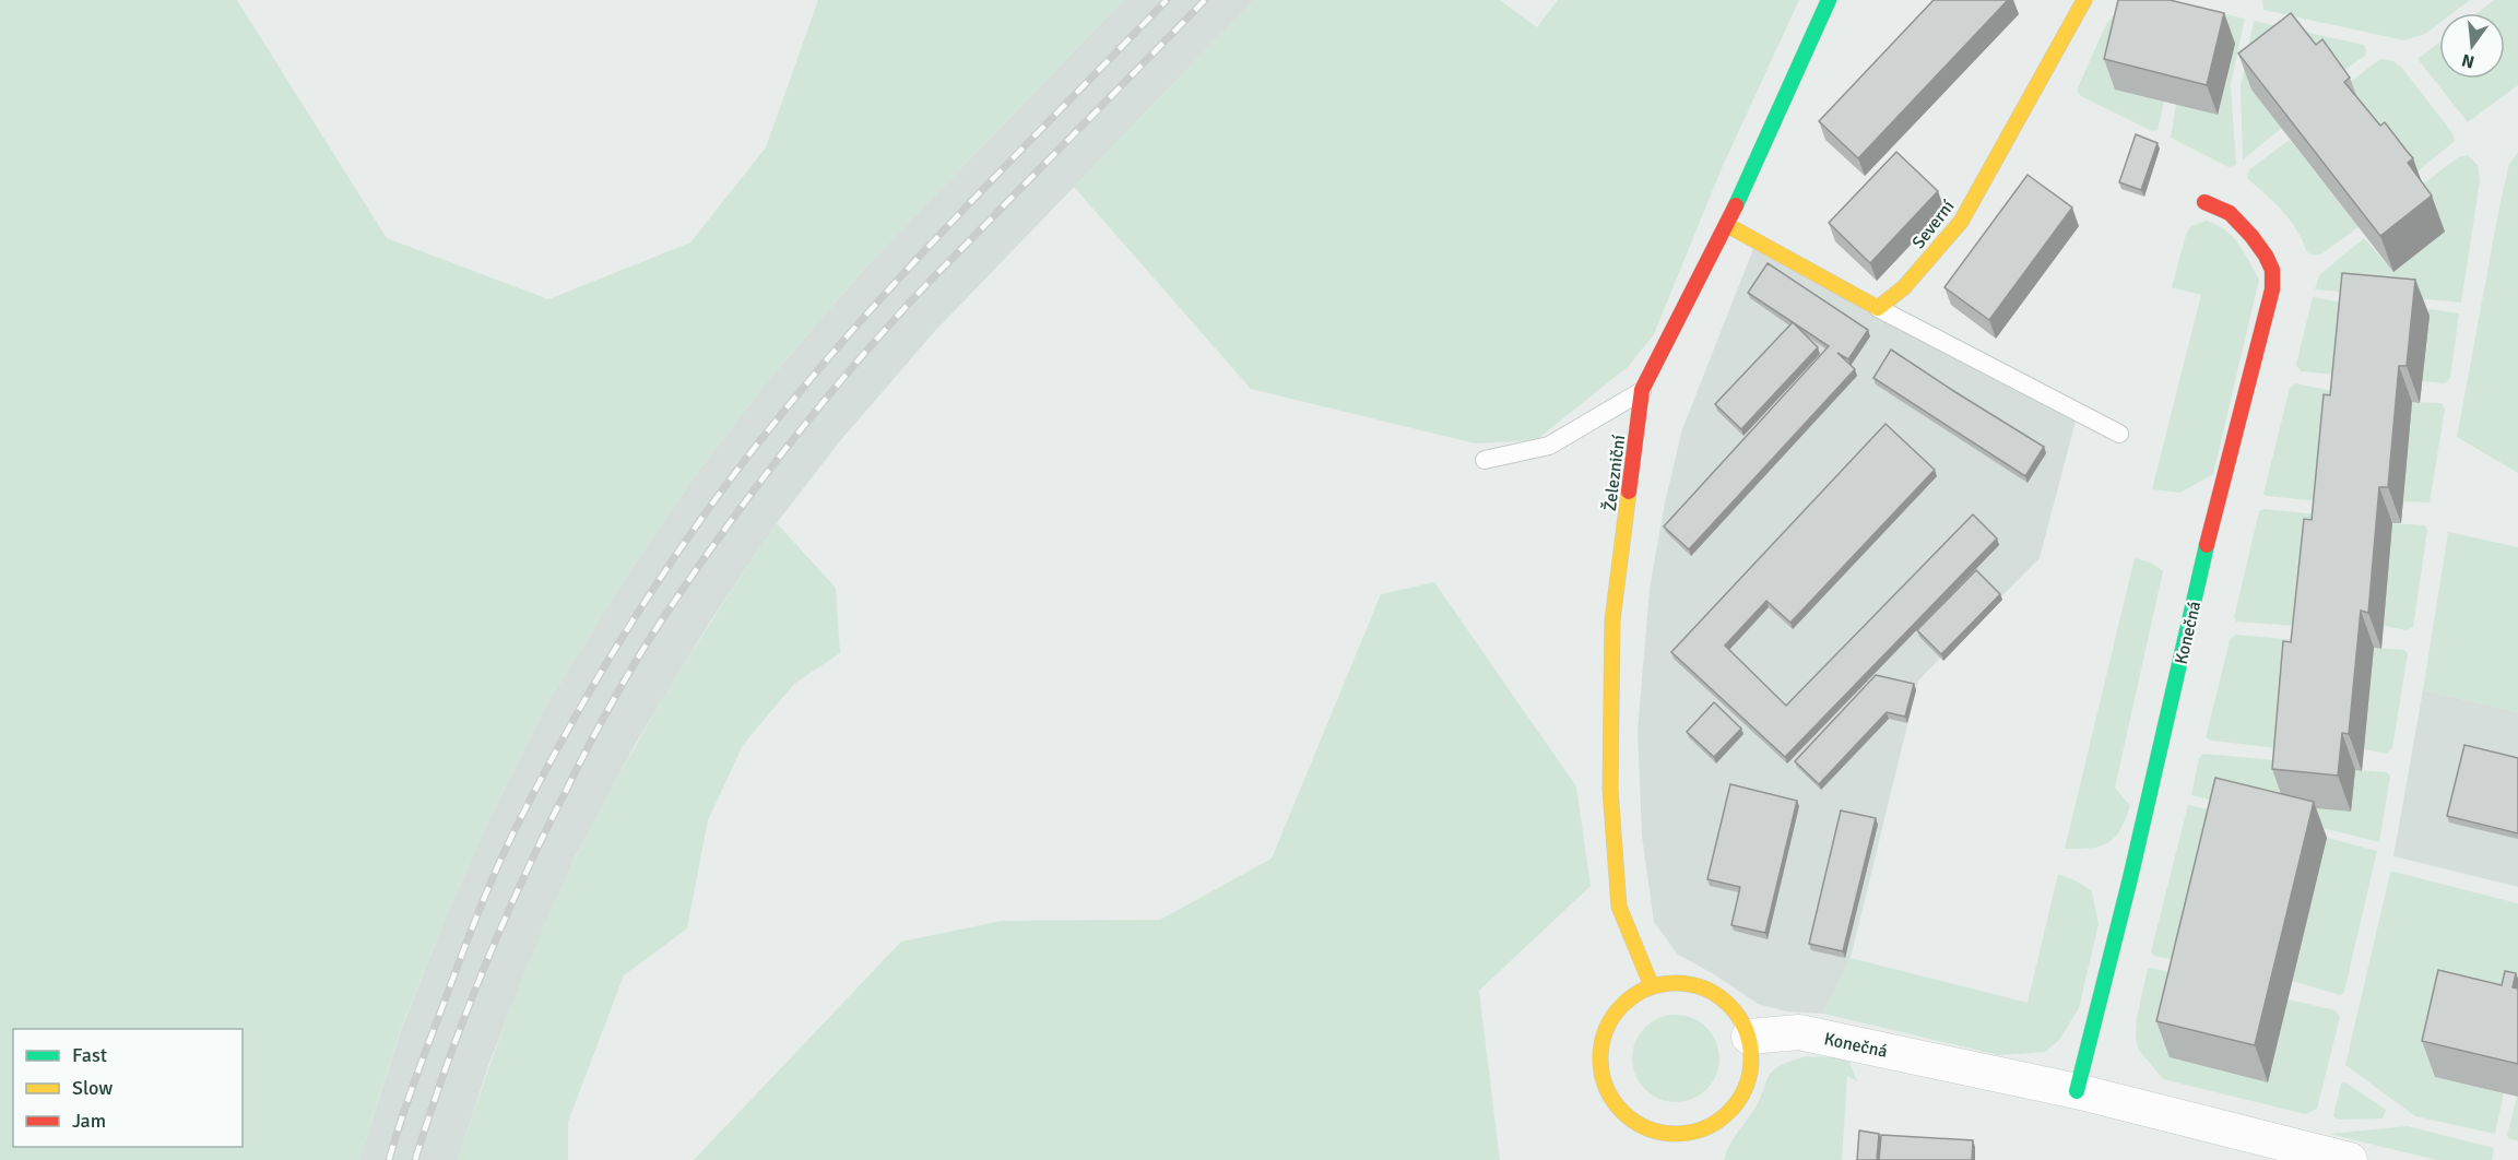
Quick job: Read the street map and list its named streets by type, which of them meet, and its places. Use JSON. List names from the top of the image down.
{
  "streets": {
    "street": ["Severní", "Železniční", "Konečná"]
  },
  "crossings": [
    ["Železniční", "Konečná"]
  ],
  "legend": ["Fast", "Slow", "Jam"],
  "north": "bottom"
}
